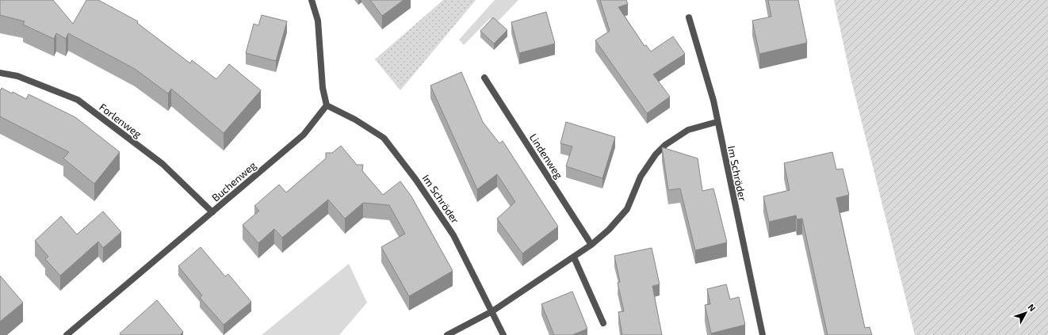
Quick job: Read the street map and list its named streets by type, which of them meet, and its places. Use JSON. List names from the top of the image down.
{
  "streets": {
    "street": [
      "Forlenweg",
      "Lindenweg",
      "Im Schröder",
      "Buchenweg"
    ]
  },
  "crossings": [
    ["Forlenweg", "Buchenweg"],
    ["Im Schröder", "Buchenweg"]
  ],
  "north": "top right"
}
